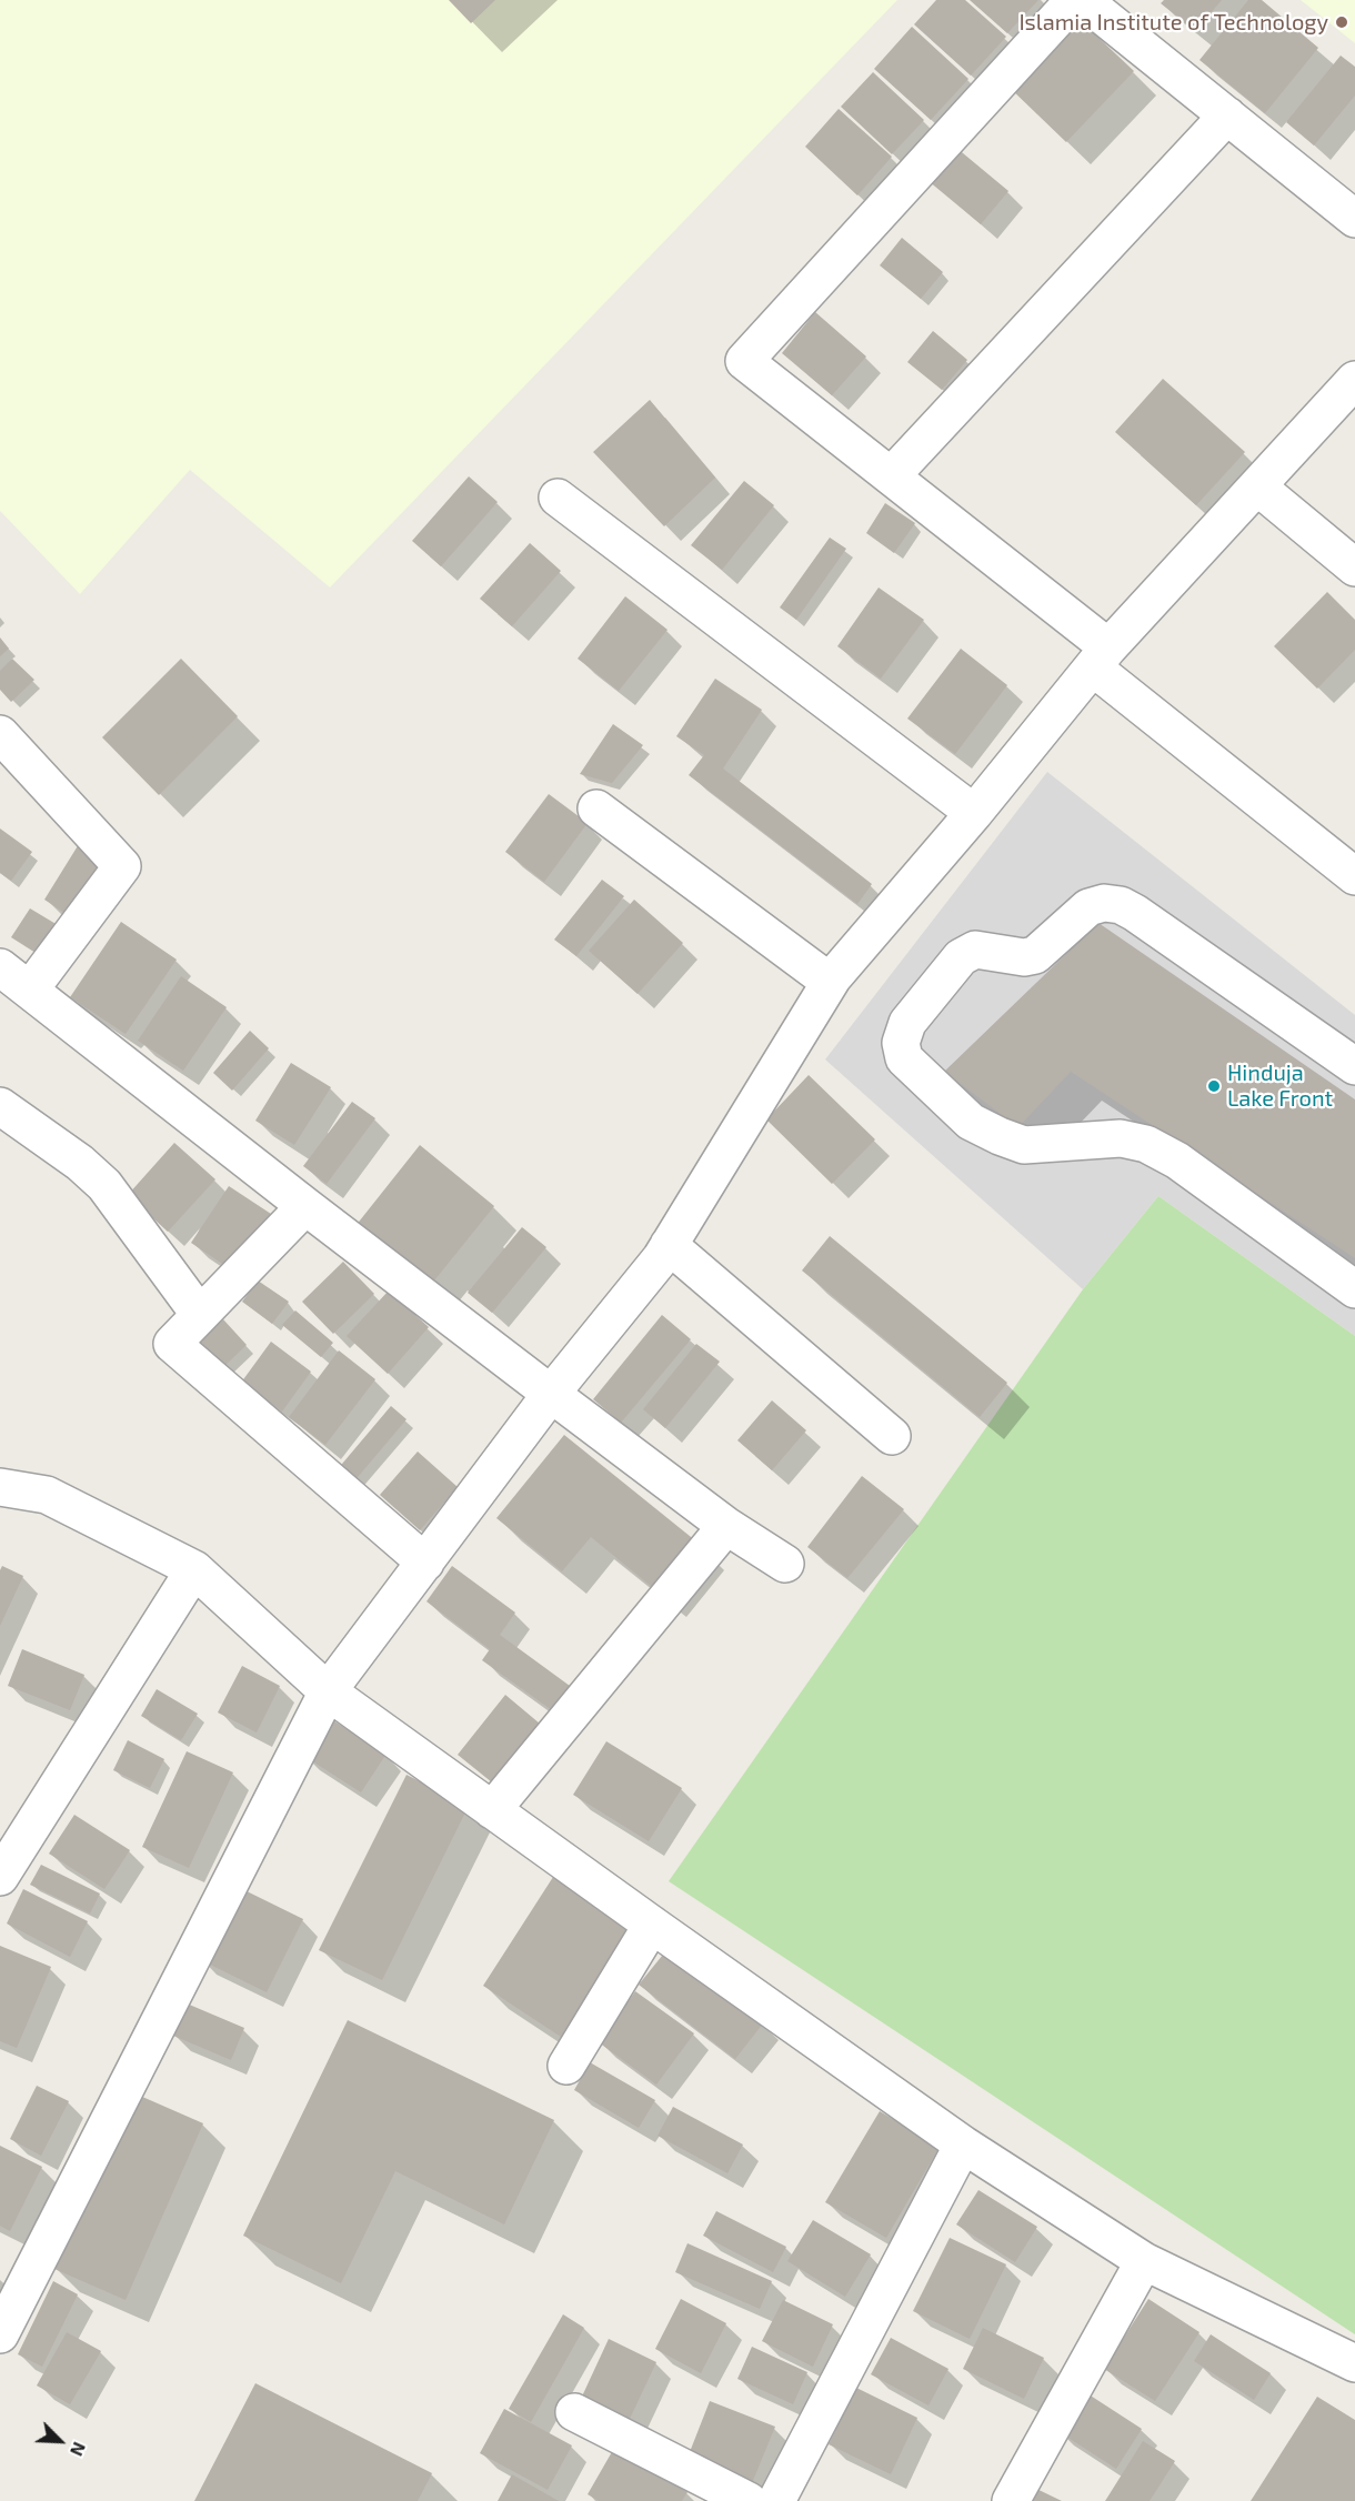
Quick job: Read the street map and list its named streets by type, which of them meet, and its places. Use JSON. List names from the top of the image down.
{
  "places": ["Islamia Institute of Technology", "Hinduja Lake Front"],
  "north": "bottom right"
}
